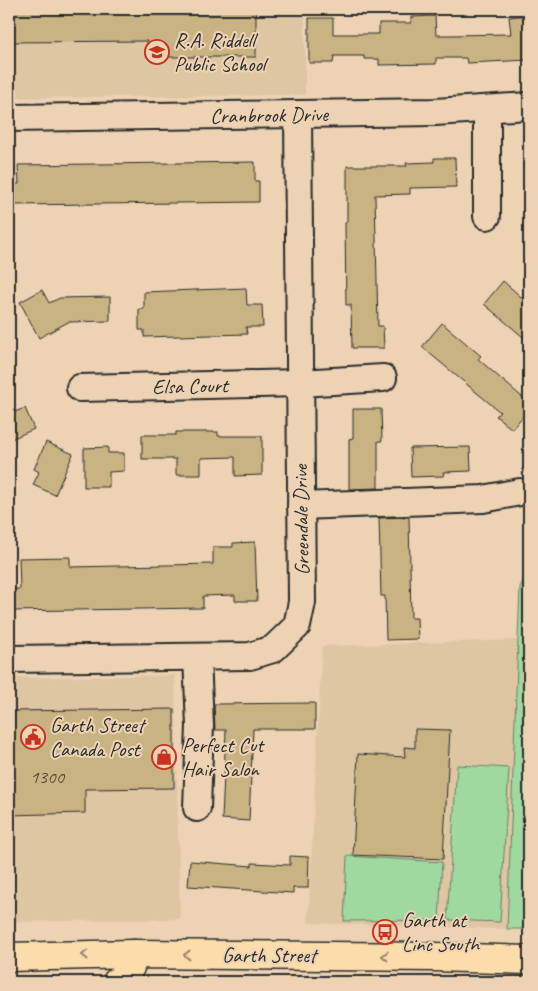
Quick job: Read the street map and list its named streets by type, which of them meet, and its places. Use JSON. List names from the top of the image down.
{
  "streets": {
    "main road": ["Garth Street"],
    "street": ["Cranbrook Drive", "Elsa Court", "Greendale Drive"]
  },
  "crossings": [
    ["Cranbrook Drive", "Greendale Drive"],
    ["Elsa Court", "Greendale Drive"]
  ],
  "one_way": ["Garth Street"],
  "places": {
    "school or university": ["R.A. Riddell Public School"],
    "public building": ["Garth Street Canada Post"],
    "shop": ["Perfect Cut Hair Salon"],
    "bus stop": ["Garth at Linc South"]
  },
  "house_numbers": ["1300"]
}
